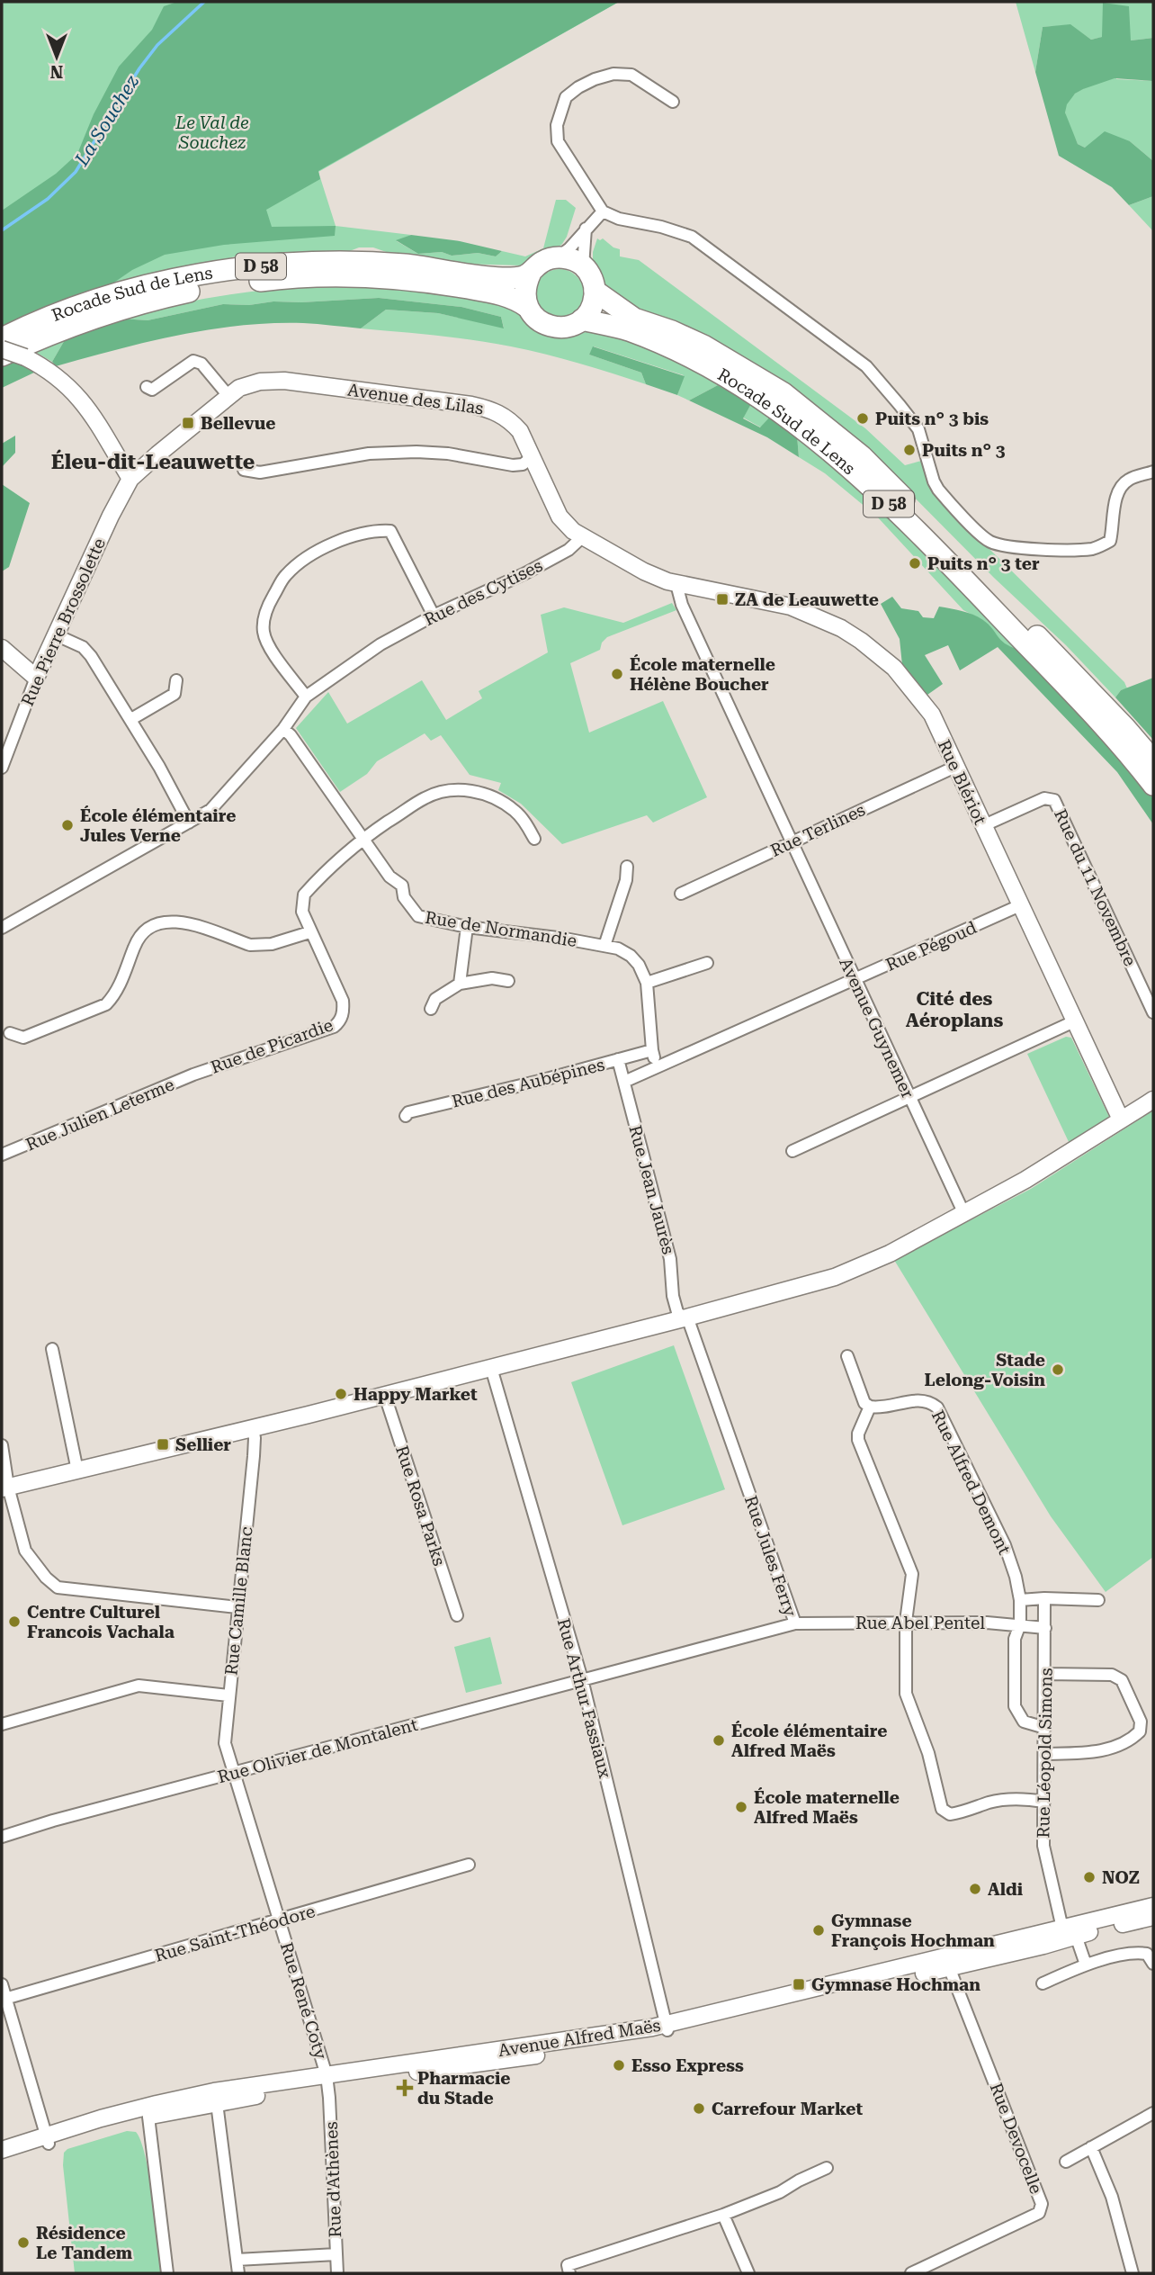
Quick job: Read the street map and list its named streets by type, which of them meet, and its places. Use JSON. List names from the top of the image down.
{
  "streets": {
    "highway": ["D 58", "Rocade Sud de Lens"],
    "street": [
      "Avenue des Lilas",
      "Rue des Cytises",
      "Rue Pierre Brossolette",
      "Rue Blériot",
      "Rue Terlines",
      "Rue du 11 Novembre",
      "Rue de Normandie",
      "Rue Pégoud",
      "Avenue Guynemer",
      "Rue de Picardie",
      "Rue des Aubépines",
      "Rue Julien Leterme",
      "Rue Jean Jaurès",
      "Rue Alfred Demont",
      "Rue Rosa Parks",
      "Rue Jules Ferry",
      "Rue Camille Blanc",
      "Rue Abel Pentel",
      "Rue Arthur Fassiaux",
      "Rue Olivier de Montalent",
      "Rue Léopold Simons",
      "Rue Saint-Théodore",
      "Rue René Coty",
      "Avenue Alfred Maës",
      "Rue Devocelle",
      "Rue d'Athènes"
    ]
  },
  "crossings": [
    ["D 58", "Rocade Sud de Lens"],
    ["Avenue des Lilas", "Rue des Cytises"],
    ["Avenue des Lilas", "Rue Pierre Brossolette"],
    ["Avenue des Lilas", "Rue Blériot"],
    ["Avenue des Lilas", "Avenue Guynemer"],
    ["Rue Blériot", "Rue Terlines"],
    ["Rue Blériot", "Rue du 11 Novembre"],
    ["Rue Blériot", "Rue Pégoud"],
    ["Rue Blériot", "Avenue Guynemer"],
    ["Rue Terlines", "Avenue Guynemer"],
    ["Rue de Normandie", "Rue de Picardie"],
    ["Rue Pégoud", "Avenue Guynemer"],
    ["Rue Pégoud", "Rue Jean Jaurès"],
    ["Rue de Picardie", "Rue Julien Leterme"],
    ["Rue des Aubépines", "Rue Jean Jaurès"],
    ["Rue Jean Jaurès", "Rue Jules Ferry"],
    ["Rue Alfred Demont", "Rue Abel Pentel"],
    ["Rue Alfred Demont", "Rue Léopold Simons"],
    ["Rue Jules Ferry", "Rue Abel Pentel"],
    ["Rue Jules Ferry", "Rue Arthur Fassiaux"],
    ["Rue Jules Ferry", "Rue Olivier de Montalent"],
    ["Rue Camille Blanc", "Rue Olivier de Montalent"],
    ["Rue Camille Blanc", "Rue René Coty"],
    ["Rue Abel Pentel", "Rue Léopold Simons"],
    ["Rue Arthur Fassiaux", "Rue Olivier de Montalent"],
    ["Rue Arthur Fassiaux", "Avenue Alfred Maës"],
    ["Rue Olivier de Montalent", "Rue René Coty"],
    ["Rue Léopold Simons", "Avenue Alfred Maës"],
    ["Rue Saint-Théodore", "Rue René Coty"],
    ["Rue René Coty", "Avenue Alfred Maës"],
    ["Rue René Coty", "Rue d'Athènes"],
    ["Avenue Alfred Maës", "Rue Devocelle"],
    ["Avenue Alfred Maës", "Rue d'Athènes"]
  ],
  "districts": ["Éleu-dit-Leauwette", "Cité des Aéroplans"],
  "water": ["La Souchez"],
  "parks": ["Le Val de Souchez"],
  "places": {
    "other": [
      "Puits n° 3 bis",
      "Puits n° 3",
      "Puits n° 3 ter",
      "École maternelle Hélène Boucher",
      "École élémentaire Jules Verne",
      "Stade Lelong-Voisin",
      "Happy Market",
      "Centre Culturel Francois Vachala",
      "École élémentaire Alfred Maës",
      "École maternelle Alfred Maës",
      "NOZ",
      "Aldi",
      "Gymnase François Hochman",
      "Esso Express",
      "Carrefour Market",
      "Résidence Le Tandem"
    ],
    "transit": [
      "Bellevue",
      "ZA de Leauwette",
      "Sellier",
      "Gymnase Hochman"
    ],
    "health": ["Pharmacie du Stade"]
  },
  "north": "bottom"
}
